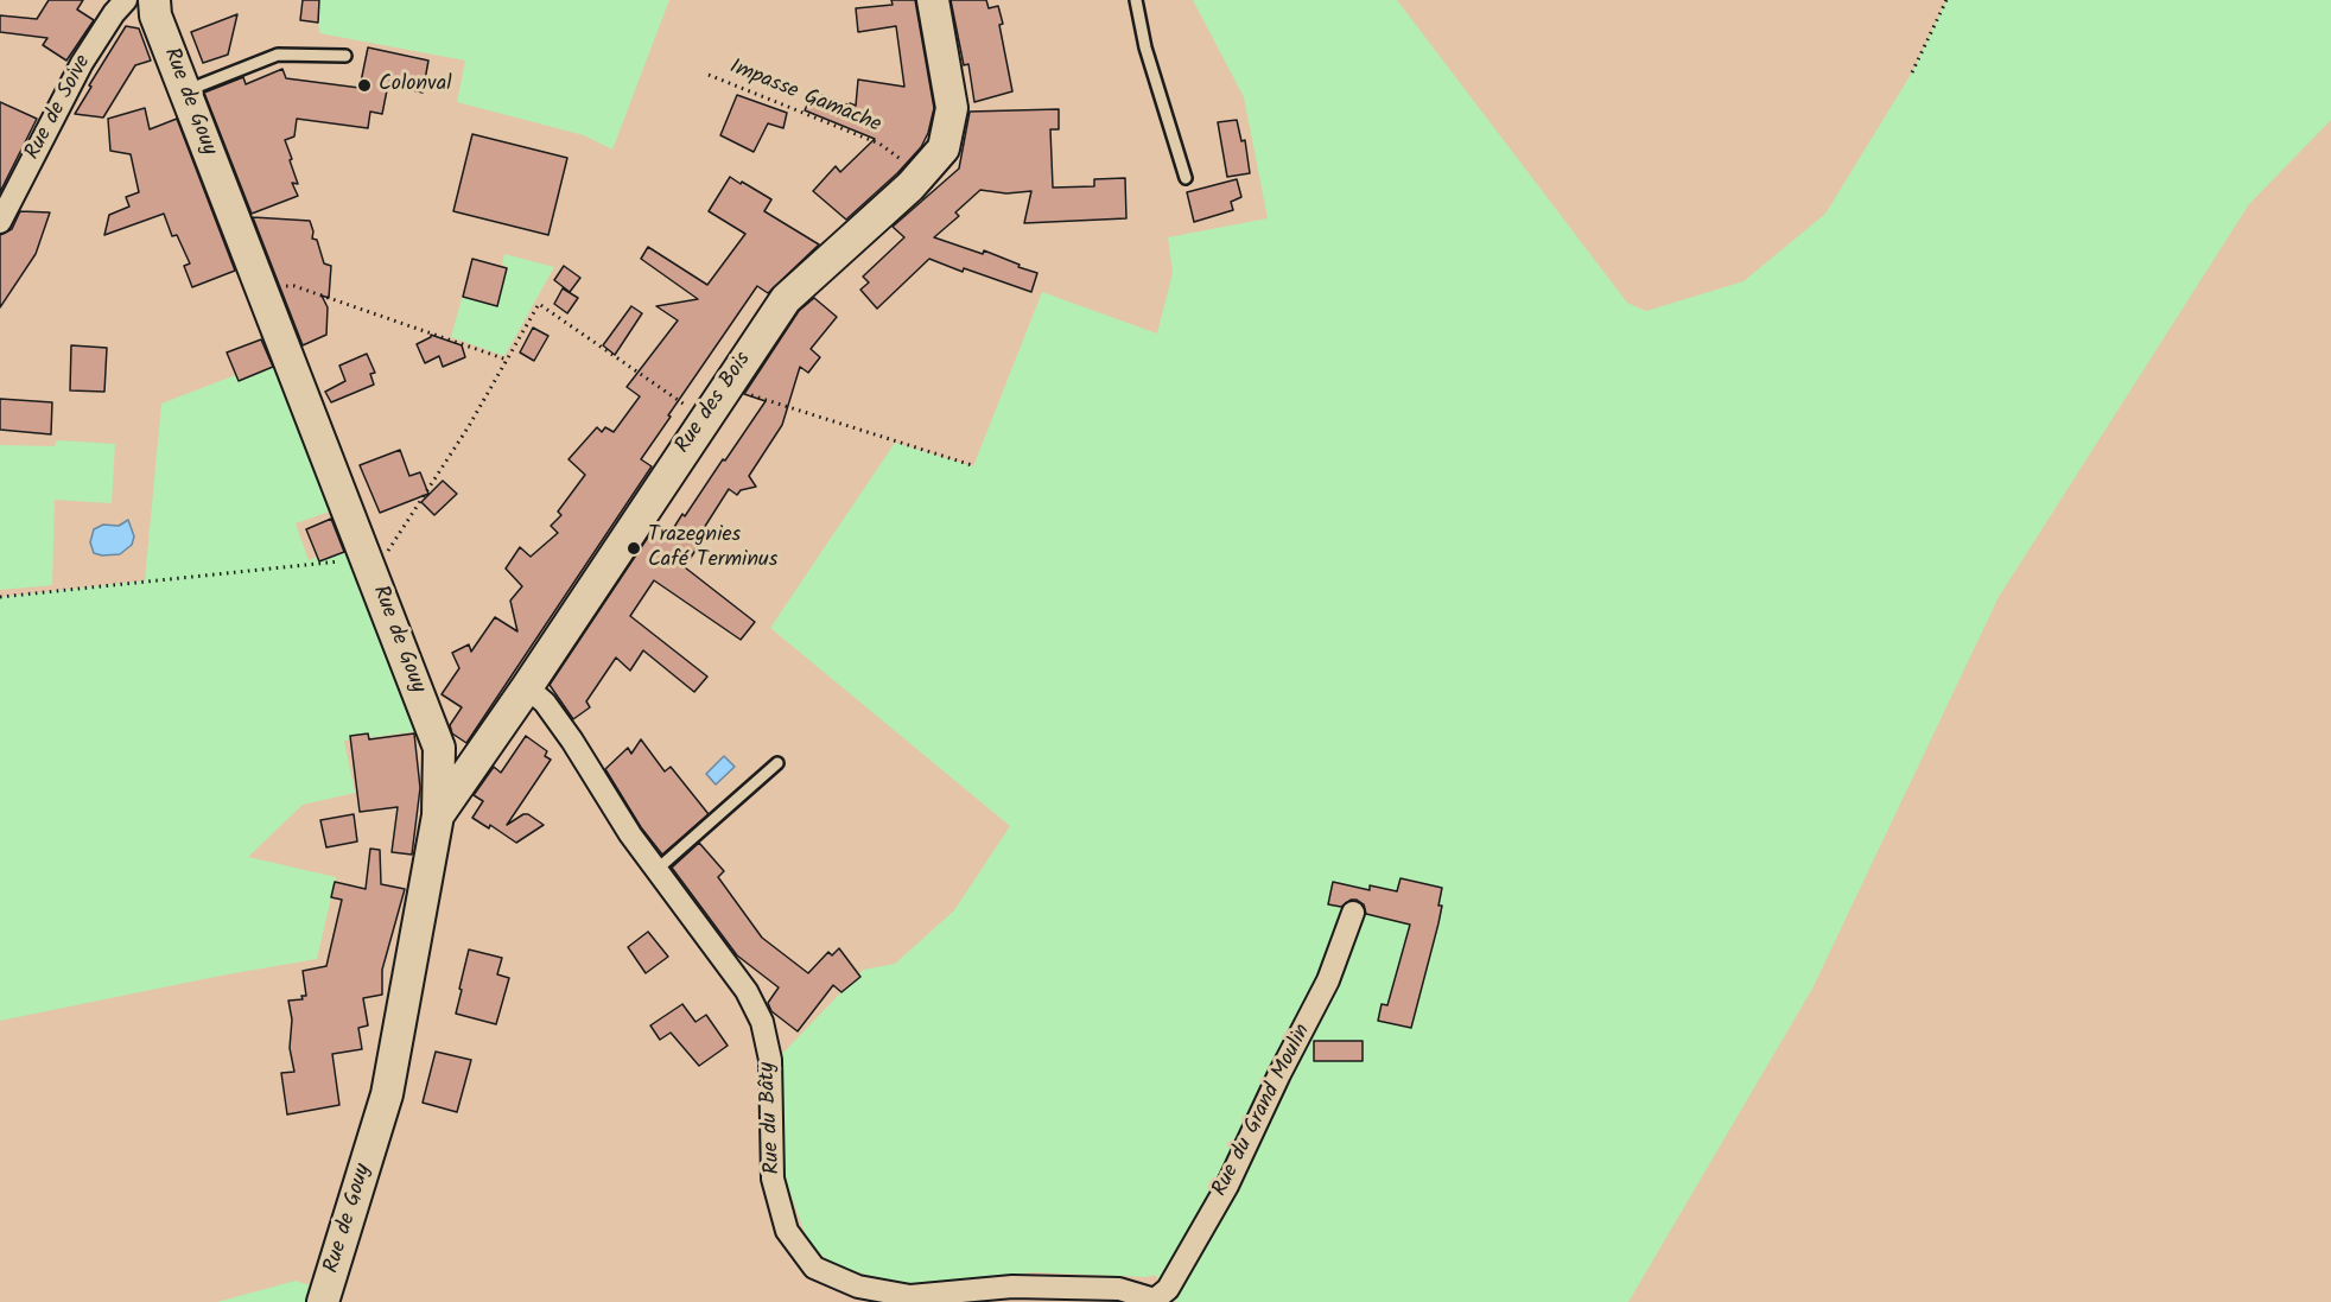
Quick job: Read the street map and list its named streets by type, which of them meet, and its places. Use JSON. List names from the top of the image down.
{
  "streets": {
    "street": [
      "Rue de Gouy",
      "Rue de Soive",
      "Rue des Bois",
      "Rue du Grand Moulin",
      "Rue du Bâty"
    ],
    "path": ["Impasse Gamache"]
  },
  "crossings": [
    ["Impasse Gamache", "Rue des Bois"],
    ["Rue de Gouy", "Rue des Bois"],
    ["Rue des Bois", "Rue du Bâty"],
    ["Rue du Grand Moulin", "Rue du Bâty"]
  ],
  "places": ["Colonval", "Trazegnies Café Terminus"]
}
